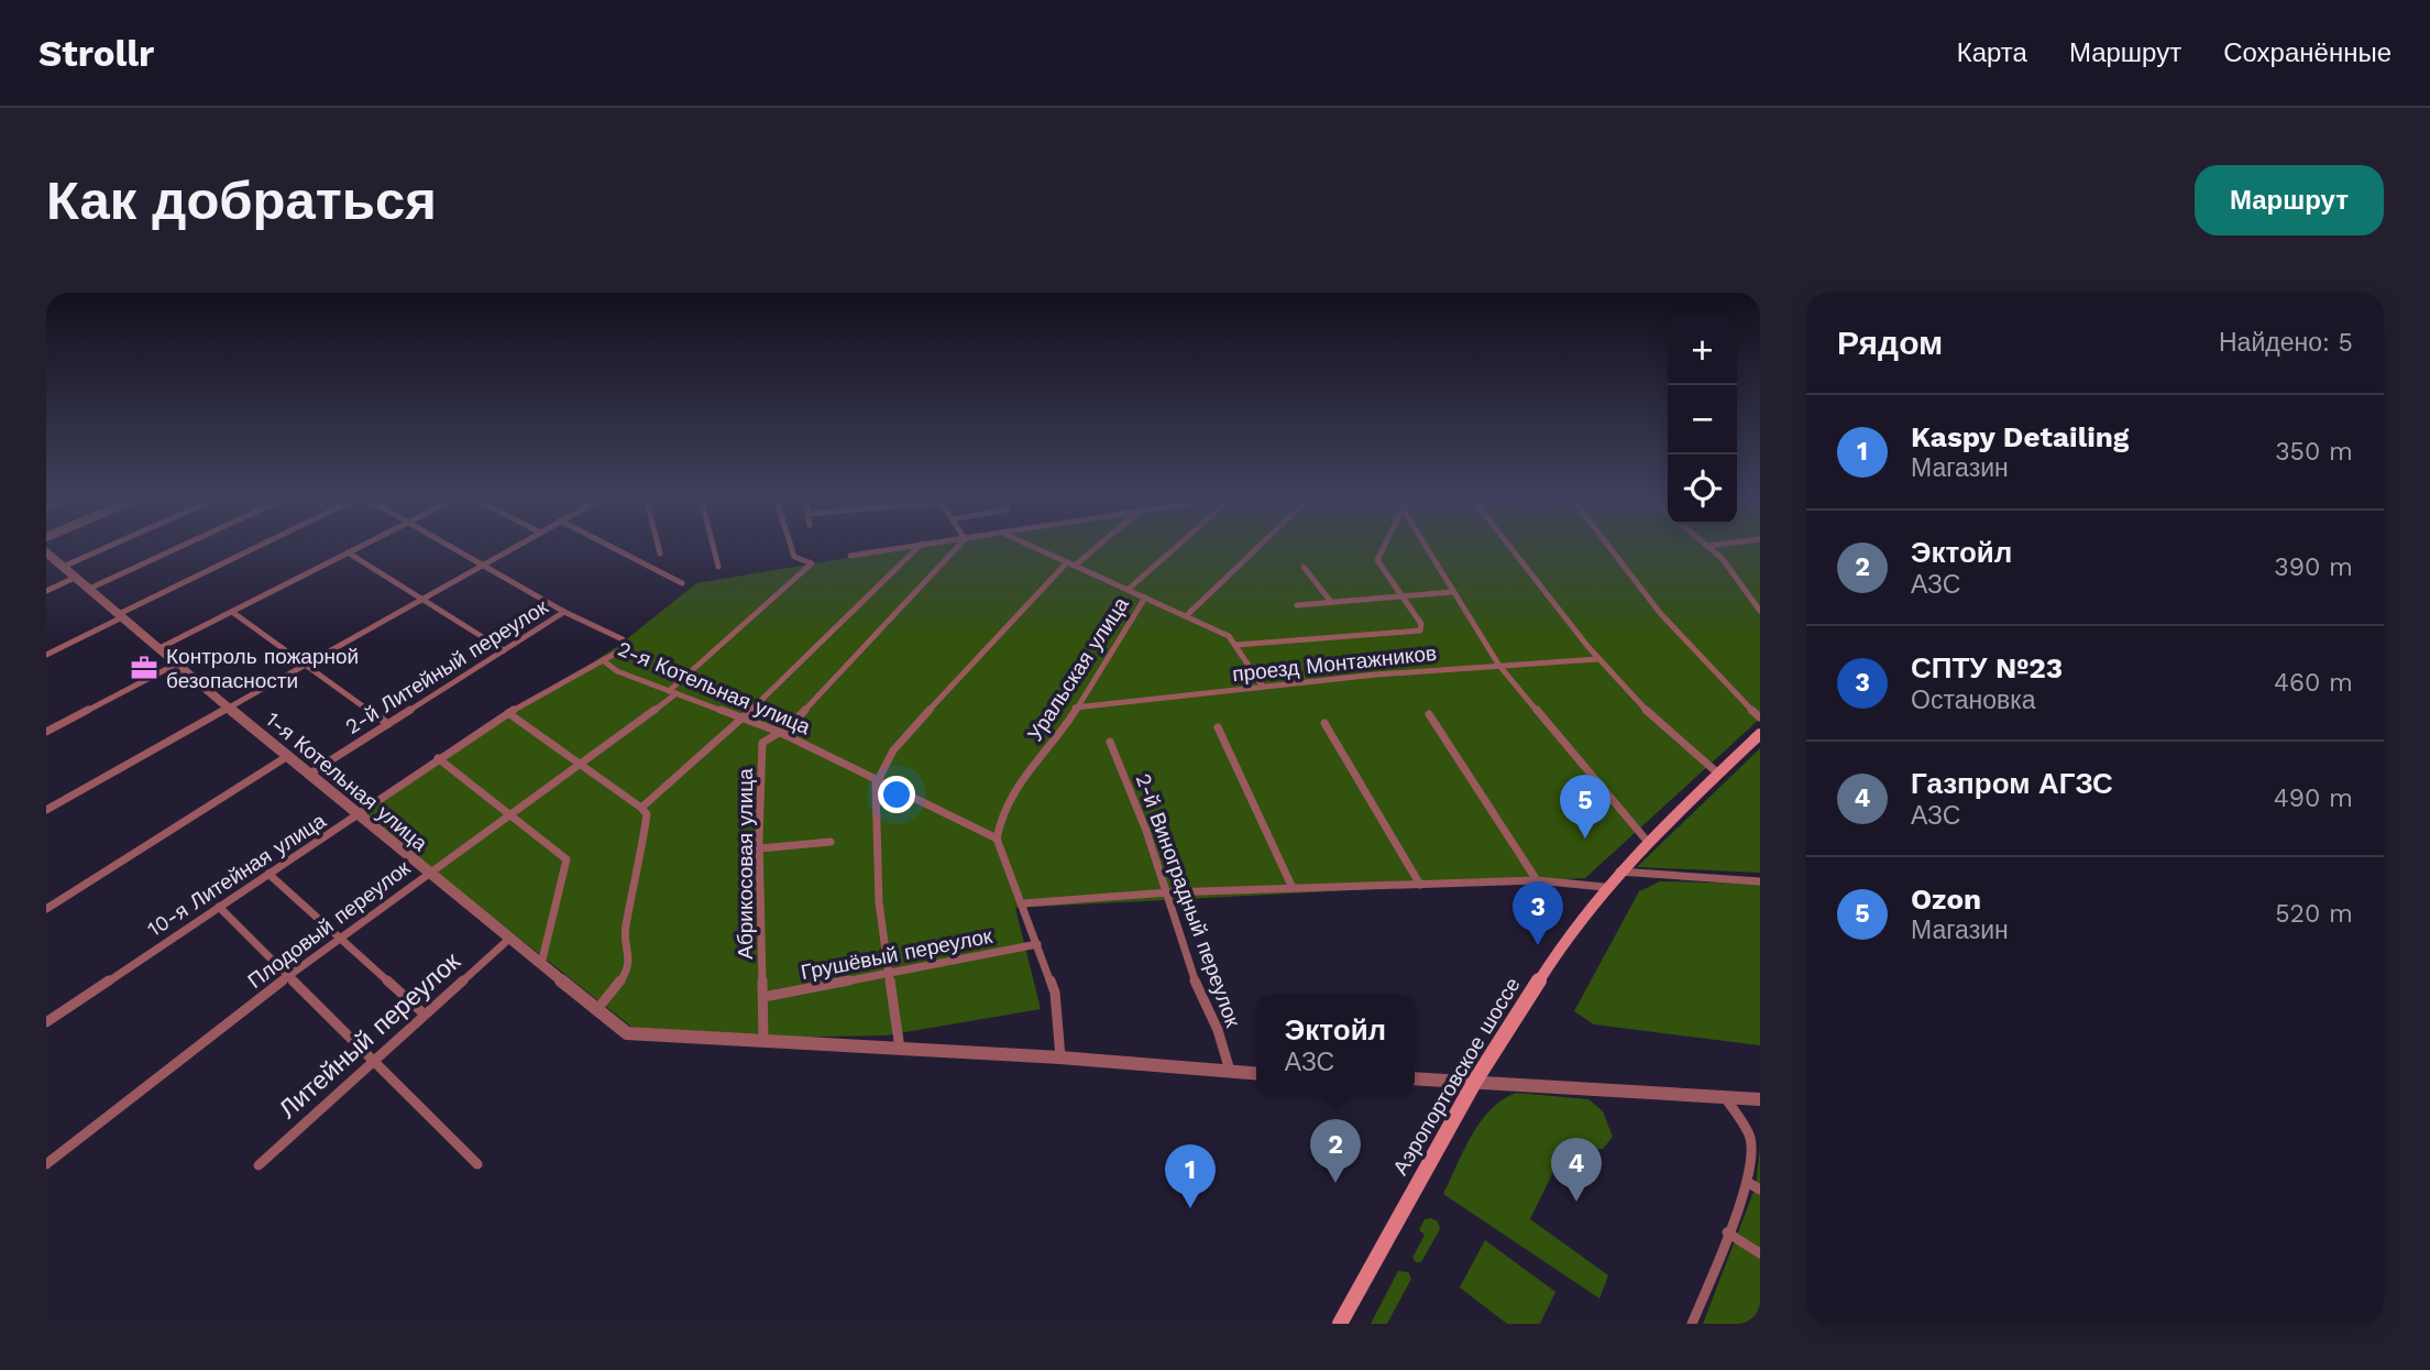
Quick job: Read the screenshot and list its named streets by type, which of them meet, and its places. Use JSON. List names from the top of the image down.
{
  "streets": {
    "main road": ["Аэропортовское шоссе"],
    "street": [
      "проезд Монтажников",
      "2-й Литейный переулок",
      "Уральская улица",
      "2-я Котельная улица",
      "1-я Котельная улица",
      "Абрикосовая улица",
      "10-я Литейная улица",
      "2-й Виноградный переулок",
      "Плодовый переулок",
      "Грушёвый переулок",
      "Литейный переулок"
    ]
  },
  "crossings": [
    ["проезд Монтажников", "Уральская улица"],
    ["2-й Литейный переулок", "2-я Котельная улица"],
    ["2-й Литейный переулок", "1-я Котельная улица"],
    ["Уральская улица", "2-я Котельная улица"],
    ["2-я Котельная улица", "Абрикосовая улица"],
    ["2-я Котельная улица", "10-я Литейная улица"],
    ["2-я Котельная улица", "Плодовый переулок"],
    ["1-я Котельная улица", "Абрикосовая улица"],
    ["1-я Котельная улица", "10-я Литейная улица"],
    ["1-я Котельная улица", "Плодовый переулок"],
    ["1-я Котельная улица", "Литейный переулок"],
    ["Абрикосовая улица", "Грушёвый переулок"]
  ],
  "places": {
    "office": ["Контроль пожарной безопасности"]
  },
  "page": {
    "header": "Strollr",
    "nav": ["Карта", "Маршрут", "Сохранённые"],
    "buttons": "Маршрут",
    "title": "Как добраться",
    "heading": ["Рядом", "Найдено: 5"],
    "map_buttons": ["+", "−"],
    "list": [
      {
        "mark": "1",
        "name": "Kaspy Detailing",
        "note": "Магазин",
        "value": "350 m"
      },
      {
        "mark": "2",
        "name": "Эктойл",
        "note": "АЗС",
        "value": "390 m"
      },
      {
        "mark": "3",
        "name": "СПТУ №23",
        "note": "Остановка",
        "value": "460 m"
      },
      {
        "mark": "4",
        "name": "Газпром АГЗС",
        "note": "АЗС",
        "value": "490 m"
      },
      {
        "mark": "5",
        "name": "Ozon",
        "note": "Магазин",
        "value": "520 m"
      }
    ],
    "pins": [
      "5",
      "3",
      "2",
      "4",
      "1"
    ],
    "popup": ["Эктойл", "АЗС"]
  }
}
